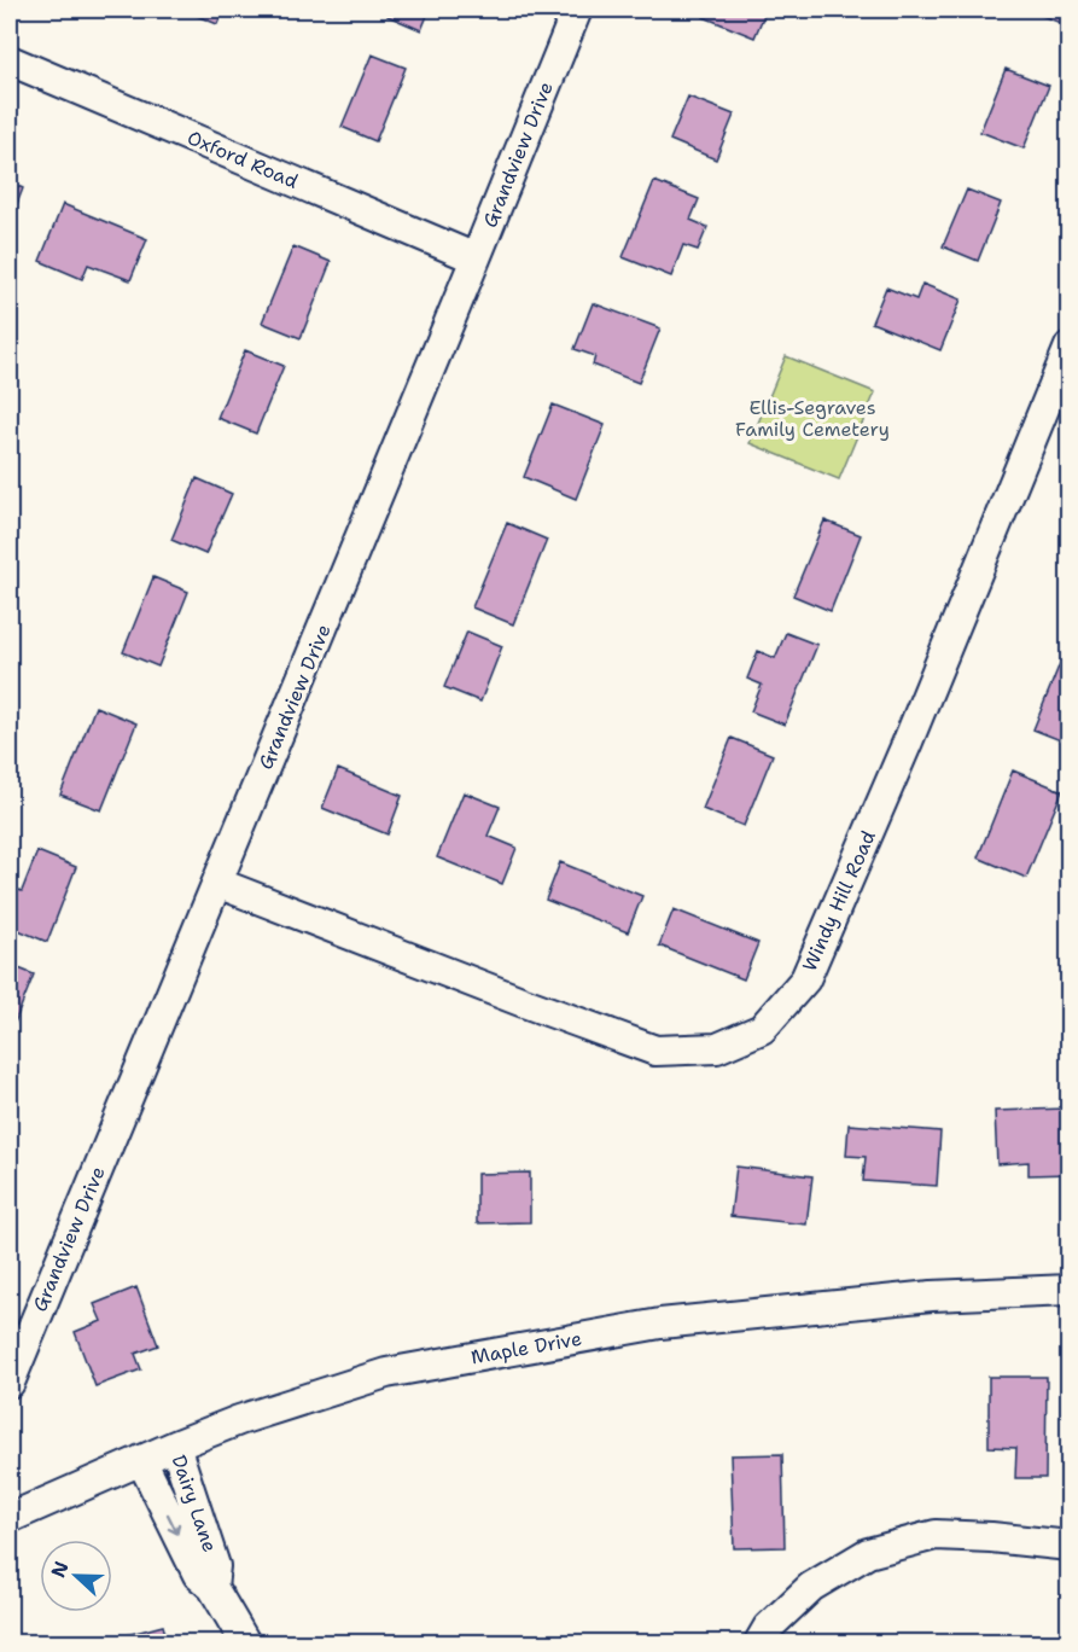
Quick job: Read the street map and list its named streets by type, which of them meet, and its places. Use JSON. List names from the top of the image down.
{
  "streets": {
    "street": [
      "Grandview Drive",
      "Oxford Road",
      "Windy Hill Road",
      "Maple Drive",
      "Dairy Lane"
    ]
  },
  "crossings": [
    ["Grandview Drive", "Oxford Road"],
    ["Grandview Drive", "Windy Hill Road"],
    ["Maple Drive", "Dairy Lane"]
  ],
  "parks": ["Ellis-Segraves Family Cemetery"],
  "north": "left"
}
